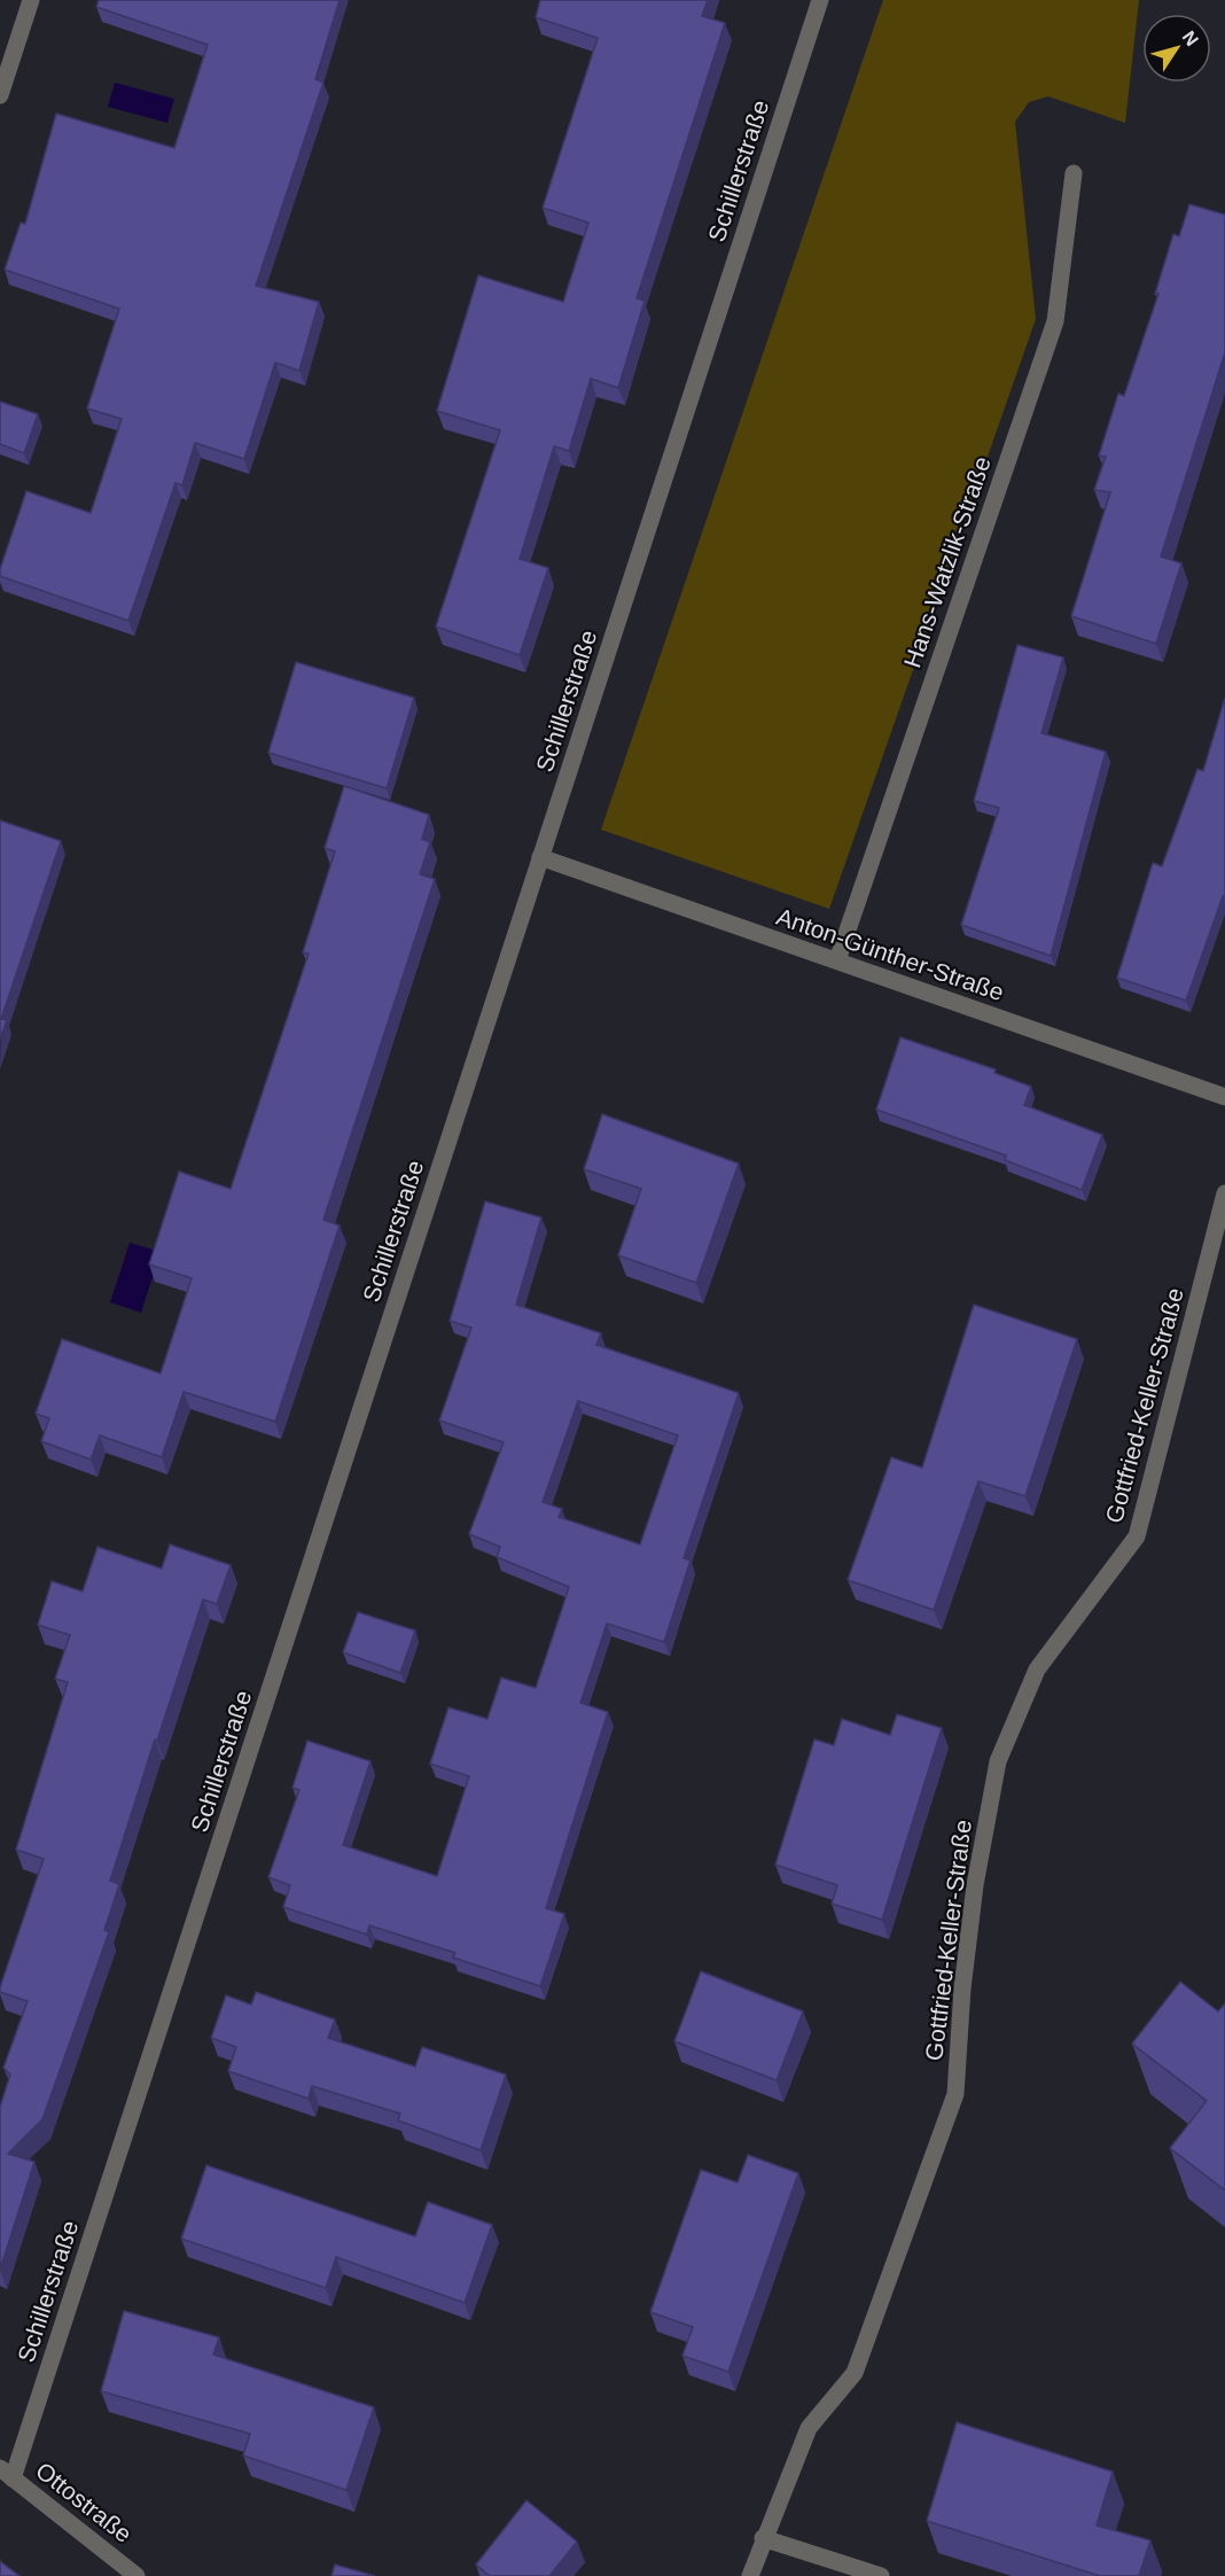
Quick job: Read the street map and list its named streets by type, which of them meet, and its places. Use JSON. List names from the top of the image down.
{
  "streets": {
    "street": [
      "Schillerstraße",
      "Hans-Watzlik-Straße",
      "Anton-Günther-Straße",
      "Gottfried-Keller-Straße",
      "Ottostraße"
    ]
  },
  "crossings": [
    ["Schillerstraße", "Anton-Günther-Straße"],
    ["Schillerstraße", "Ottostraße"],
    ["Hans-Watzlik-Straße", "Anton-Günther-Straße"]
  ],
  "north": "top right"
}
